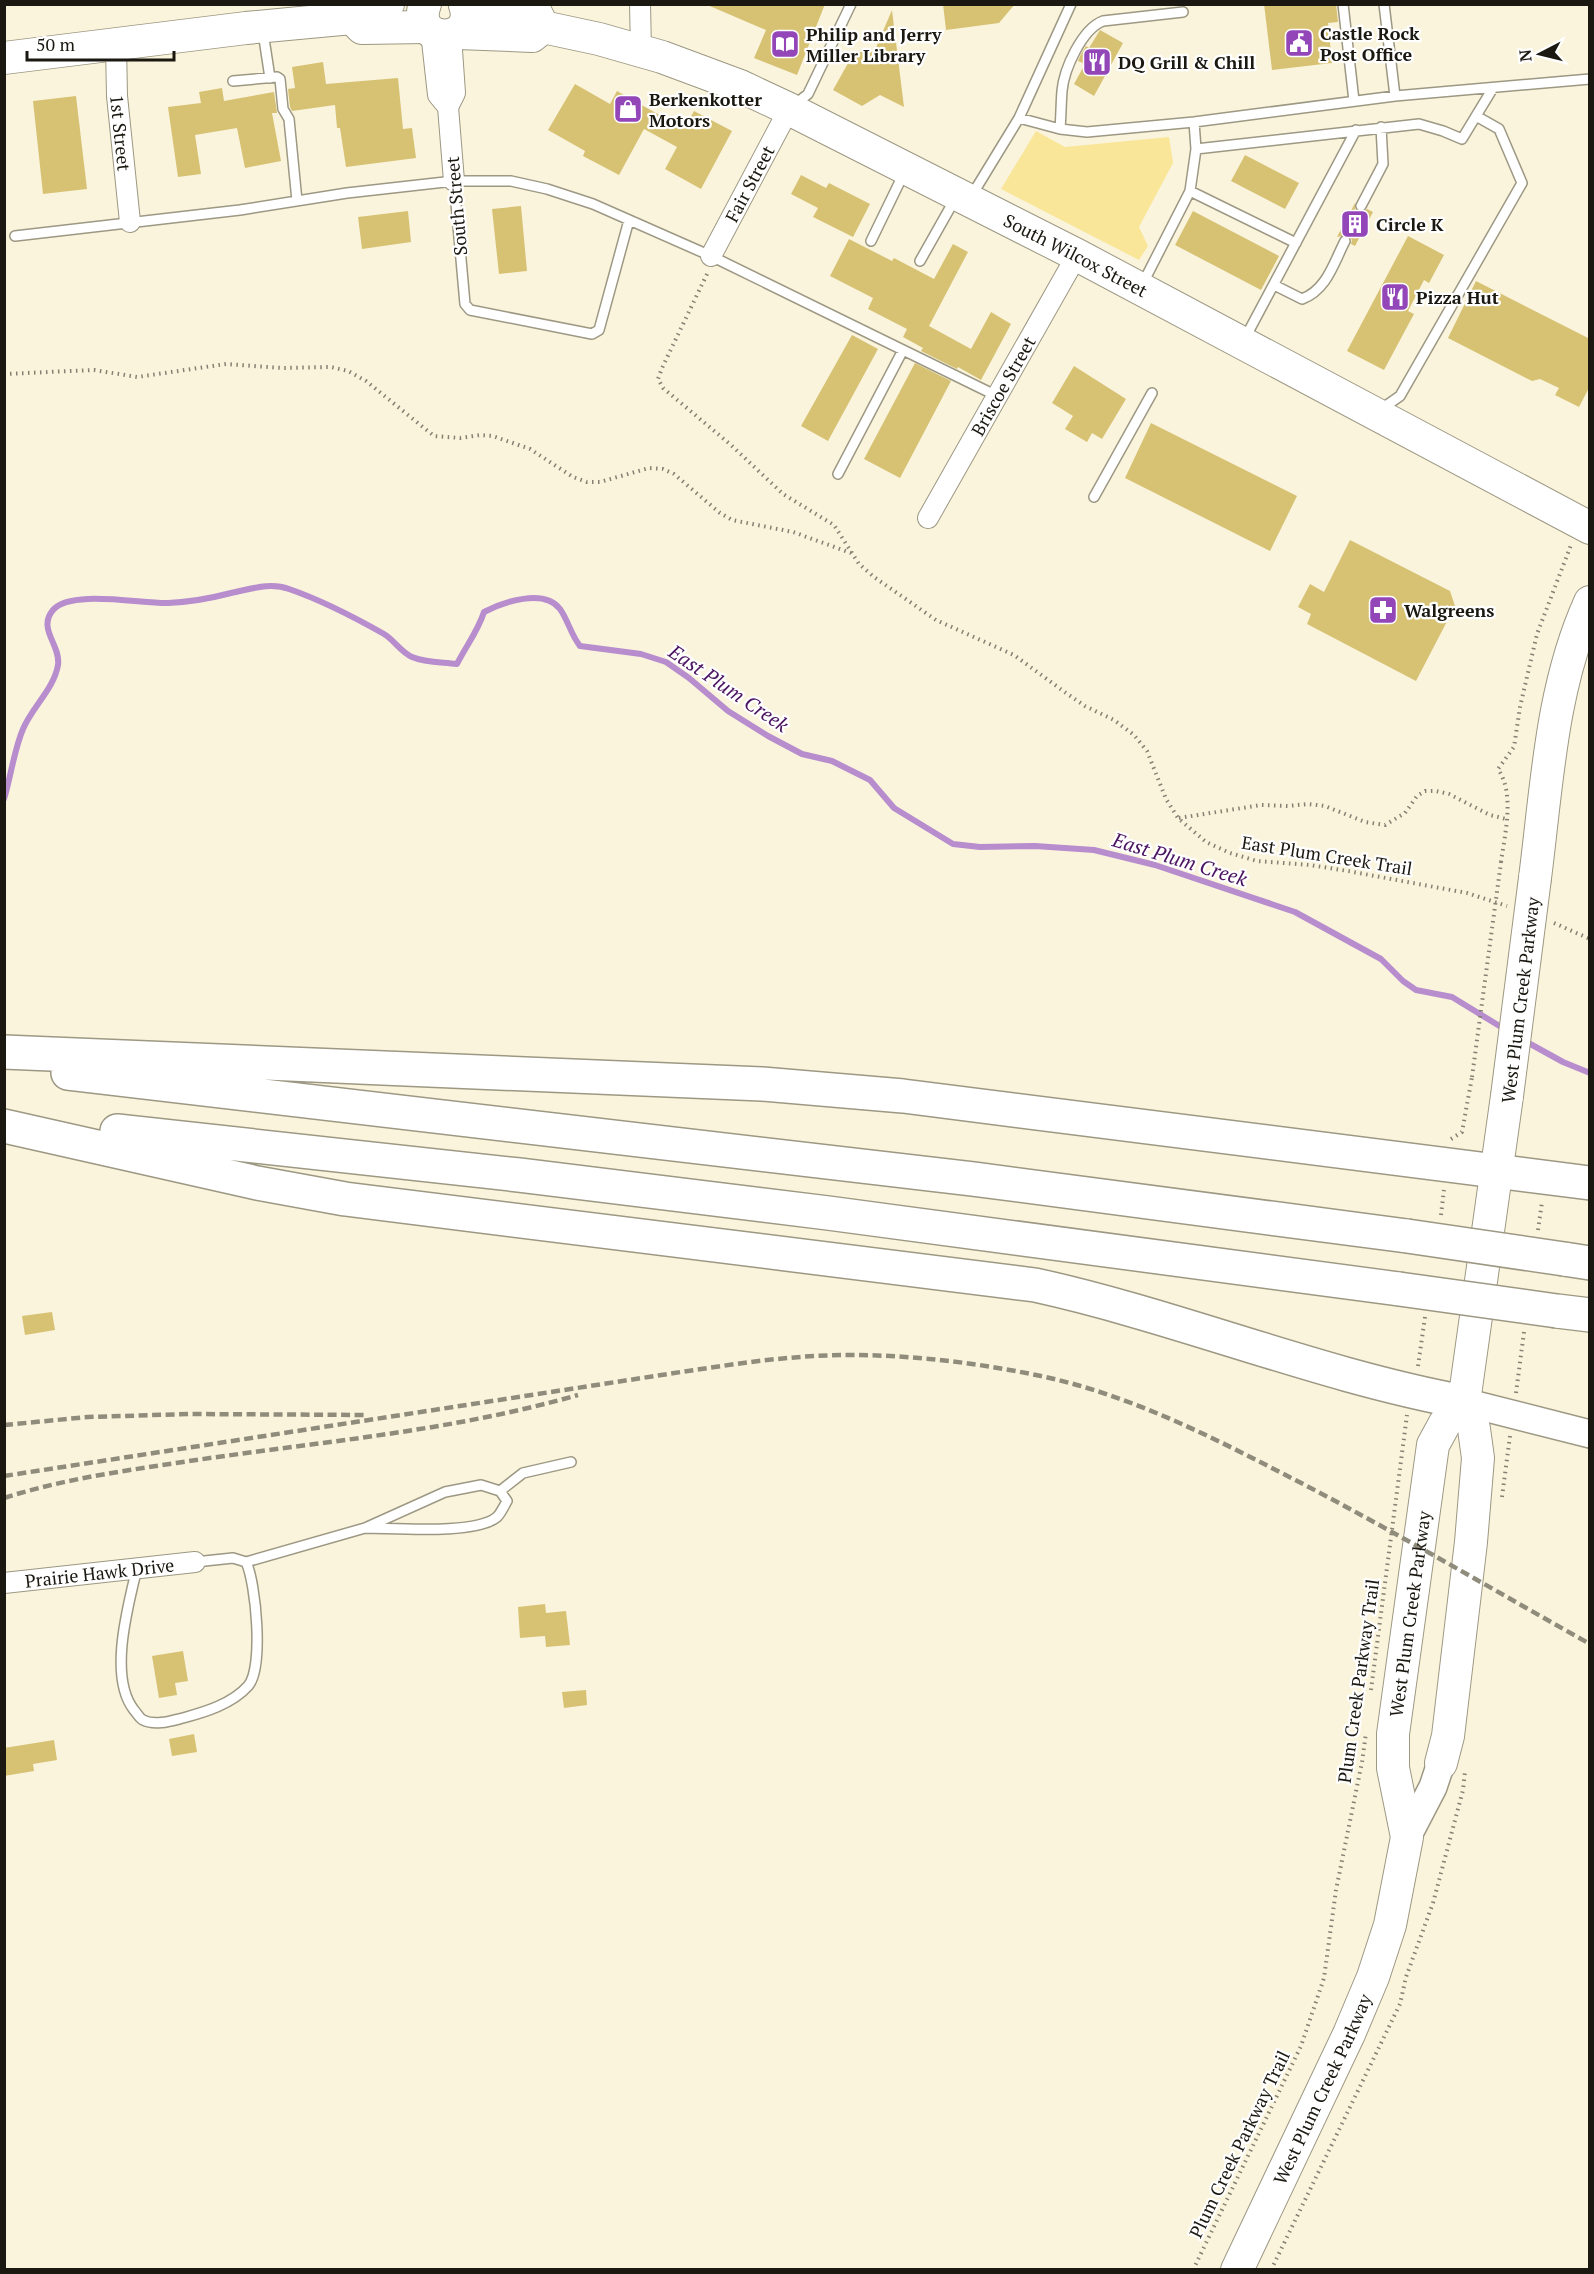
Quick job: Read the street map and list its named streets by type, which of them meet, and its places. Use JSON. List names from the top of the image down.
{
  "streets": {
    "main road": ["South Wilcox Street", "West Plum Creek Parkway"],
    "street": [
      "1st Street",
      "Fair Street",
      "South Street",
      "Briscoe Street",
      "Prairie Hawk Drive"
    ],
    "path": ["East Plum Creek Trail", "Plum Creek Parkway Trail"]
  },
  "crossings": [
    ["Fair Street", "South Wilcox Street"],
    ["South Street", "South Wilcox Street"],
    ["South Wilcox Street", "Briscoe Street"]
  ],
  "water": ["East Plum Creek"],
  "places": {
    "public building": ["Castle Rock Post Office"],
    "library": ["Philip and Jerry Miller Library"],
    "restaurant": ["DQ Grill & Chill", "Pizza Hut"],
    "shop": ["Berkenkotter Motors"],
    "building": ["Circle K"],
    "pharmacy": ["Walgreens"]
  },
  "scale_bar": "50 m",
  "north": "left"
}
